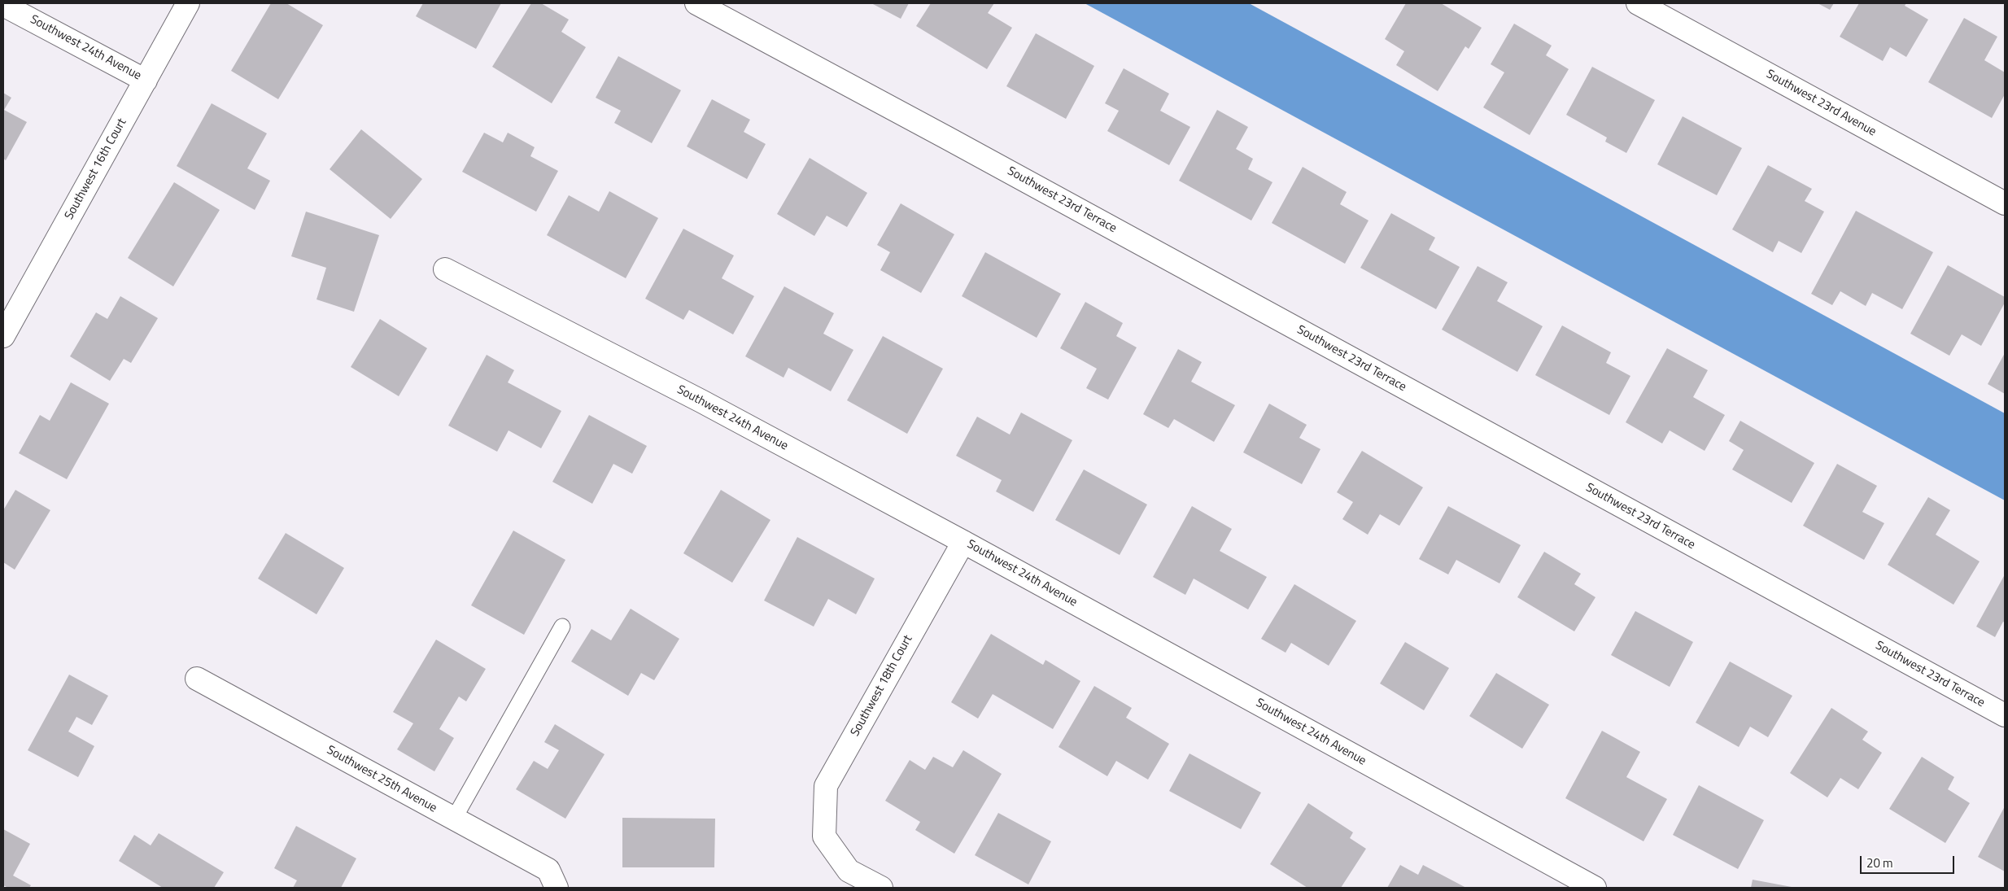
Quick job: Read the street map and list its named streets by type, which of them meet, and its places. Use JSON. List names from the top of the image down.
{
  "streets": {
    "street": [
      "Southwest 24th Avenue",
      "Southwest 23rd Avenue",
      "Southwest 16th Court",
      "Southwest 23rd Terrace",
      "Southwest 18th Court",
      "Southwest 25th Avenue"
    ]
  },
  "crossings": [
    ["Southwest 24th Avenue", "Southwest 16th Court"],
    ["Southwest 24th Avenue", "Southwest 18th Court"]
  ],
  "scale_bar": "20 m"
}
